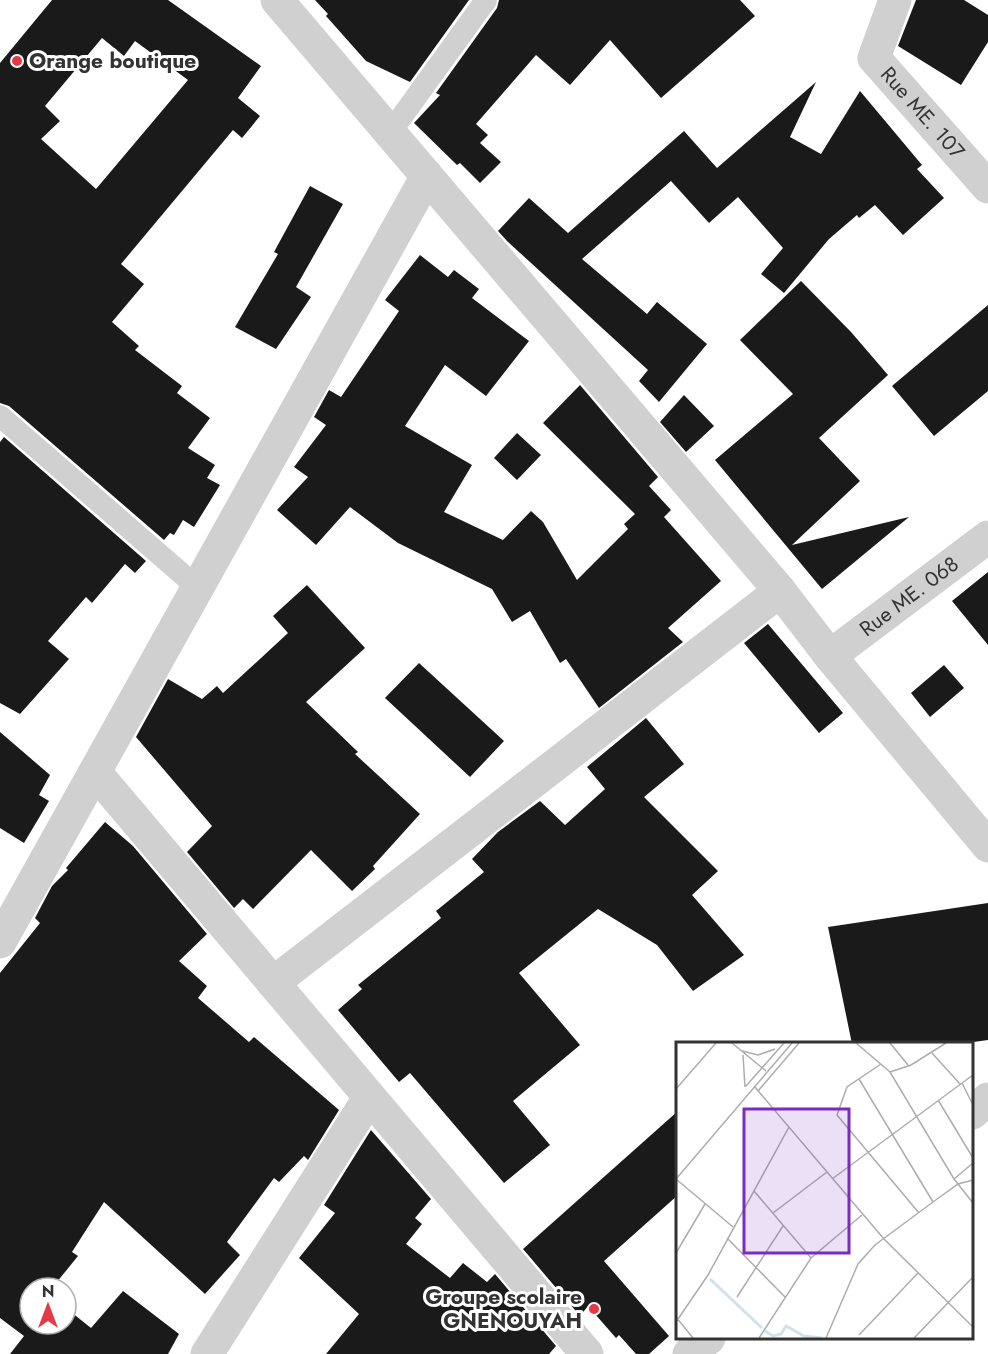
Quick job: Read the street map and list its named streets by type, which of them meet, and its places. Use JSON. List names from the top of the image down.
{
  "streets": {
    "street": ["Rue ME. 107", "Rue ME. 068"]
  },
  "places": ["Orange boutique", "Groupe scolaire GNENOUYAH"],
  "north": "top"
}
